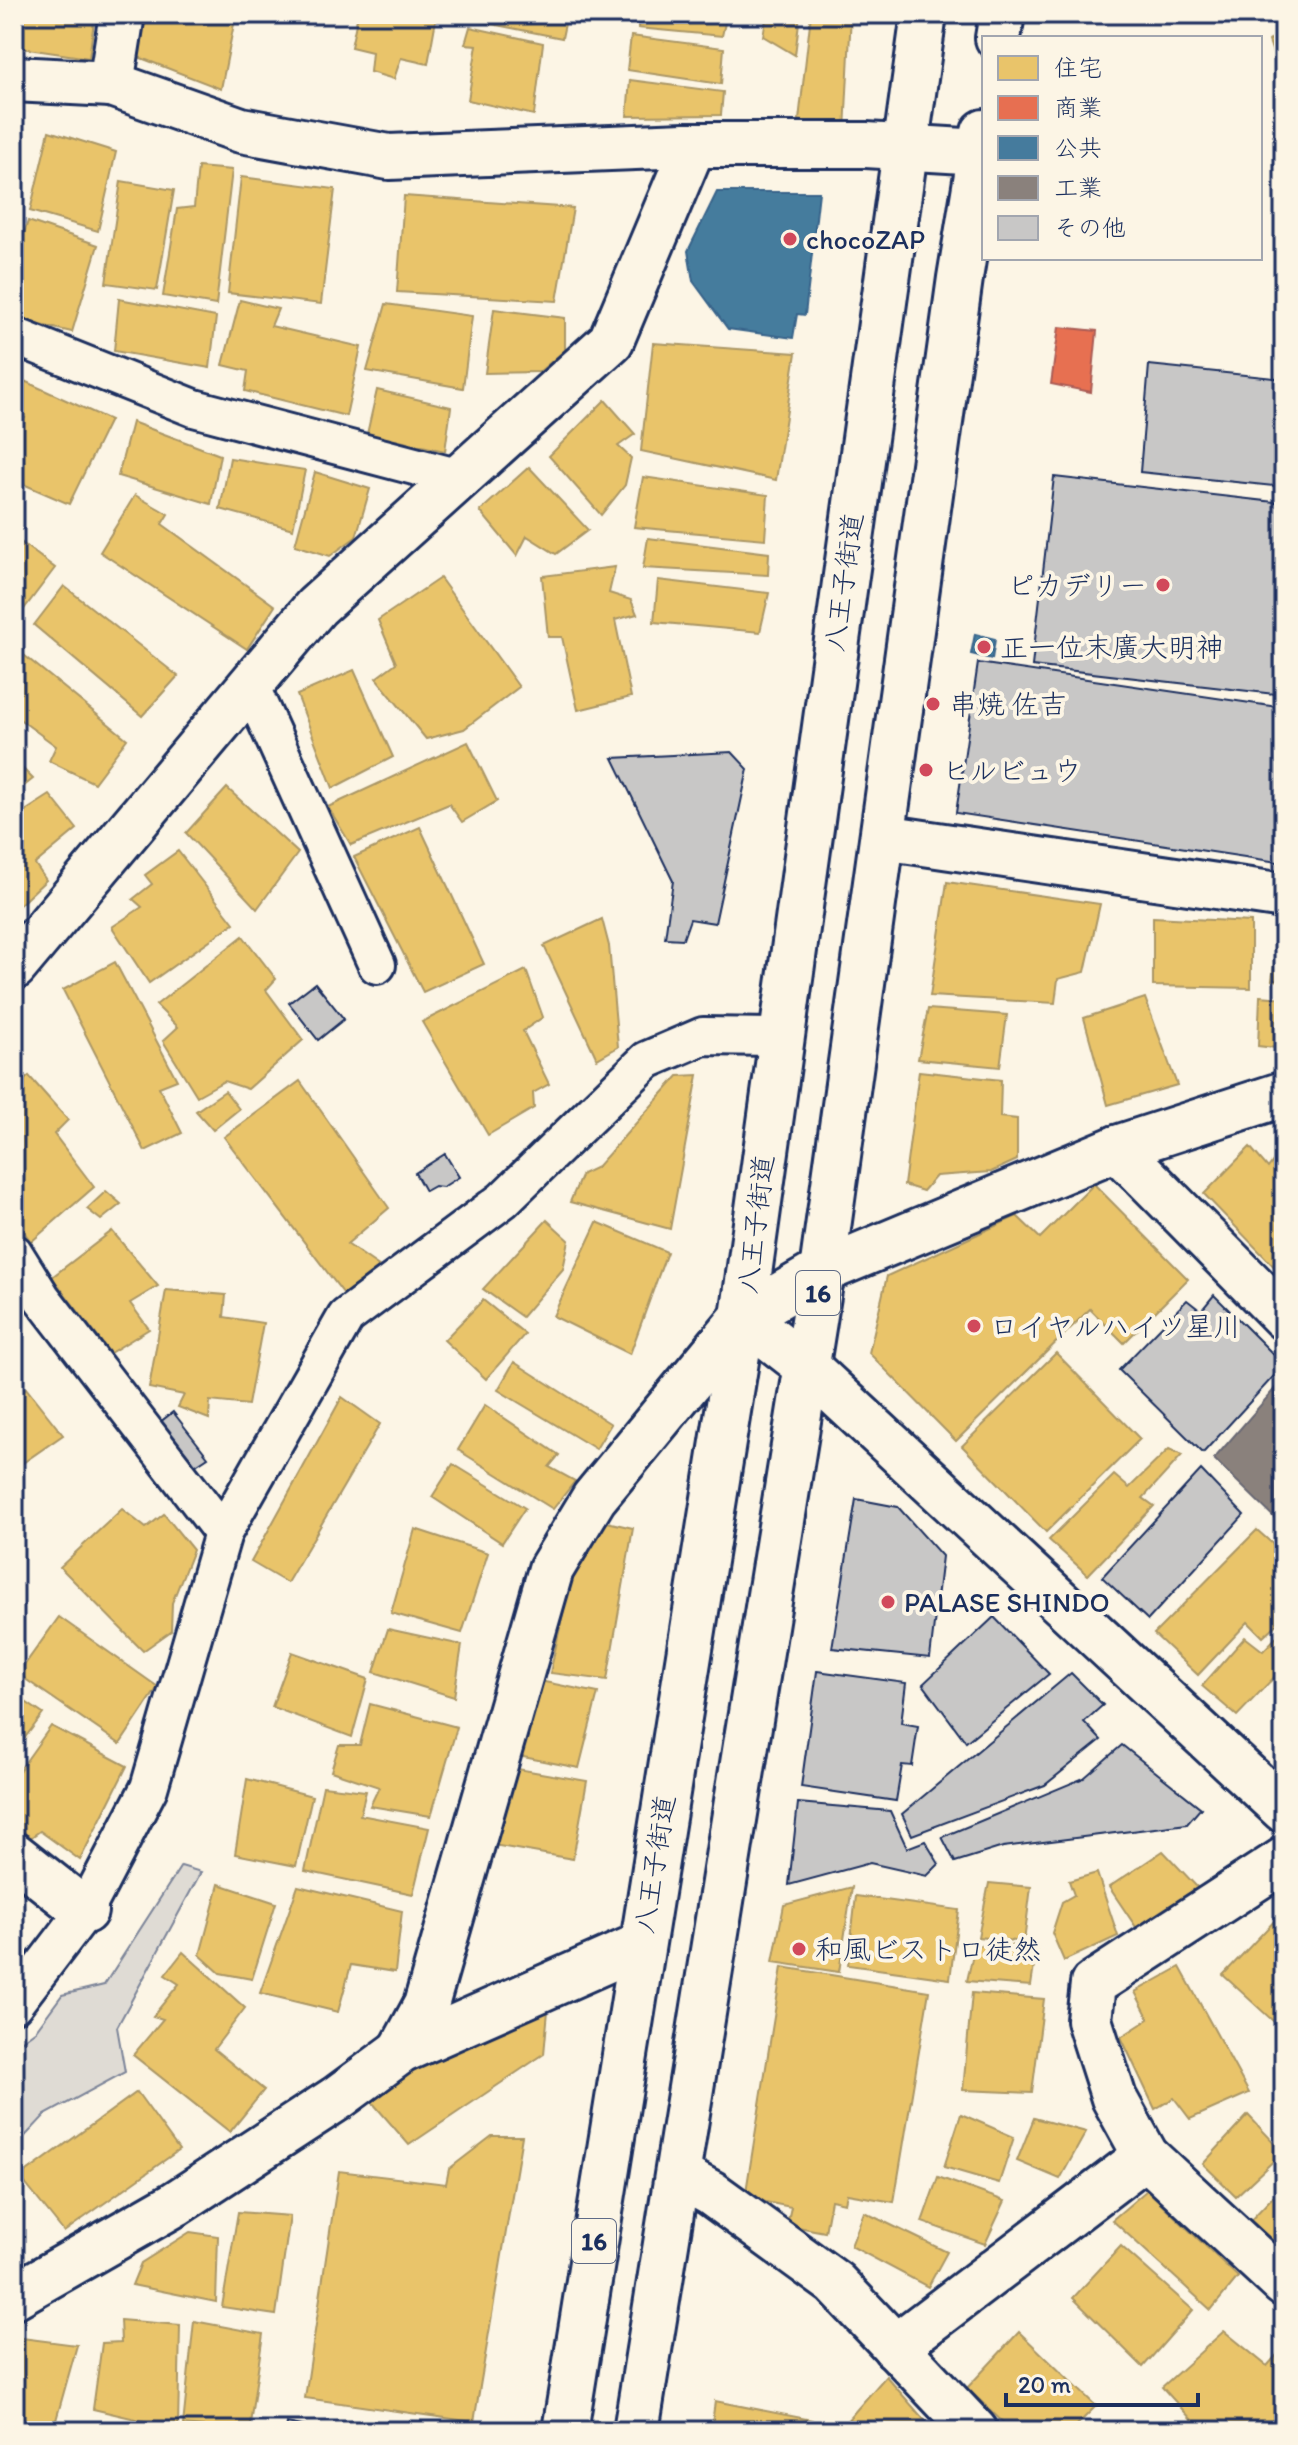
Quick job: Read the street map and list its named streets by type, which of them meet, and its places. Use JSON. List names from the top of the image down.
{
  "streets": {
    "main road": ["八王子街道", "16"]
  },
  "places": [
    "chocoZAP",
    "ピカデリー",
    "正一位末廣大明神",
    "串焼 佐吉",
    "ヒルビュウ",
    "ロイヤルハイツ星川",
    "PALASE SHINDO",
    "和風ビストロ徒然"
  ],
  "legend": [
    "住宅",
    "商業",
    "公共",
    "工業",
    "その他"
  ],
  "scale_bar": "20 m"
}
